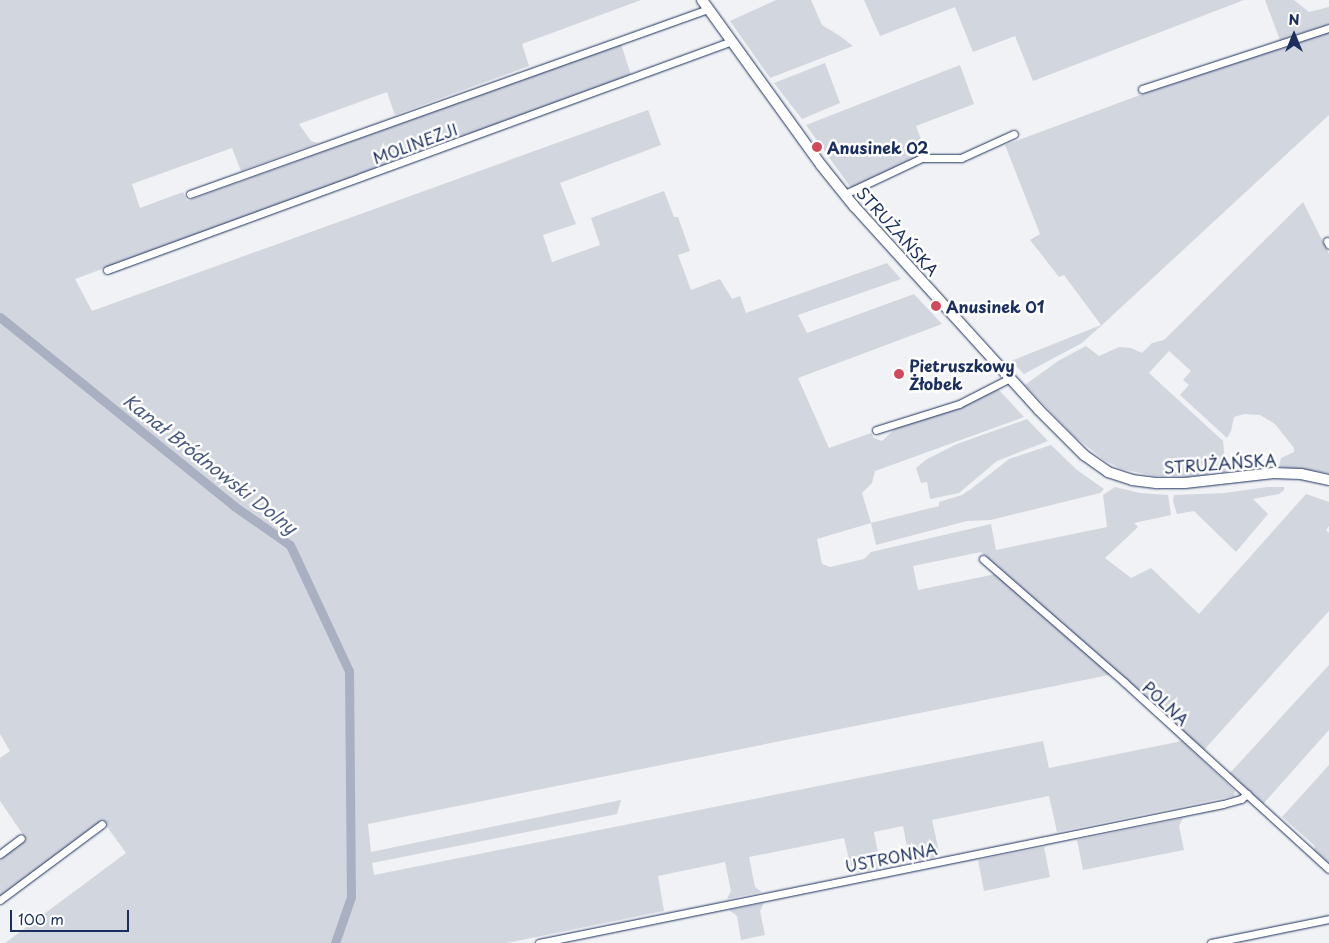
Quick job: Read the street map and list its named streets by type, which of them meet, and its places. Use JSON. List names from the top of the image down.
{
  "streets": {
    "main road": ["STRUŻAŃSKA"],
    "street": ["MOLINEZJI", "POLNA", "USTRONNA"]
  },
  "crossings": [
    ["MOLINEZJI", "STRUŻAŃSKA"],
    ["POLNA", "USTRONNA"]
  ],
  "water": ["Kanał Bródnowski Dolny"],
  "places": ["Anusinek 02", "Anusinek 01", "Pietruszkowy Żłobek"],
  "scale_bar": "100 m",
  "north": "top"
}
